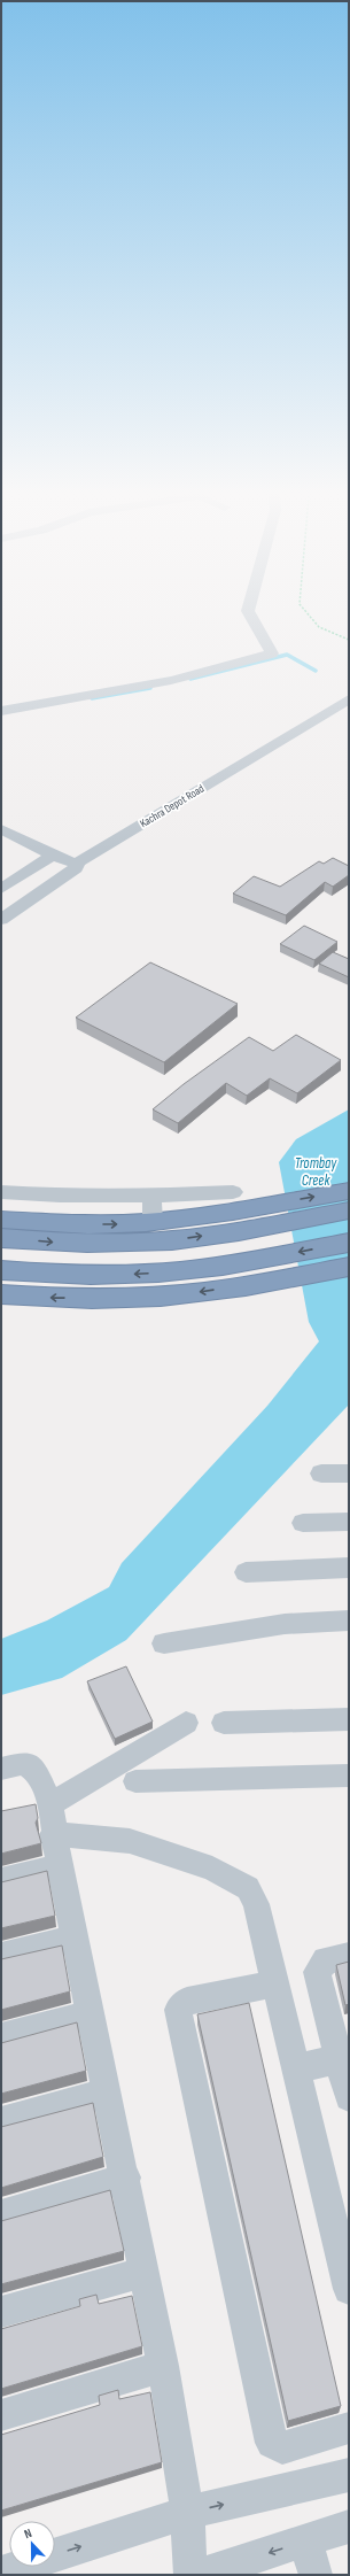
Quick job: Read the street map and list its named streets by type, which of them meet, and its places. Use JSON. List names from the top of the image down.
{
  "streets": {
    "street": ["Kachra Depot Road"]
  },
  "water": ["Trombay Creek"],
  "north": "top"
}
